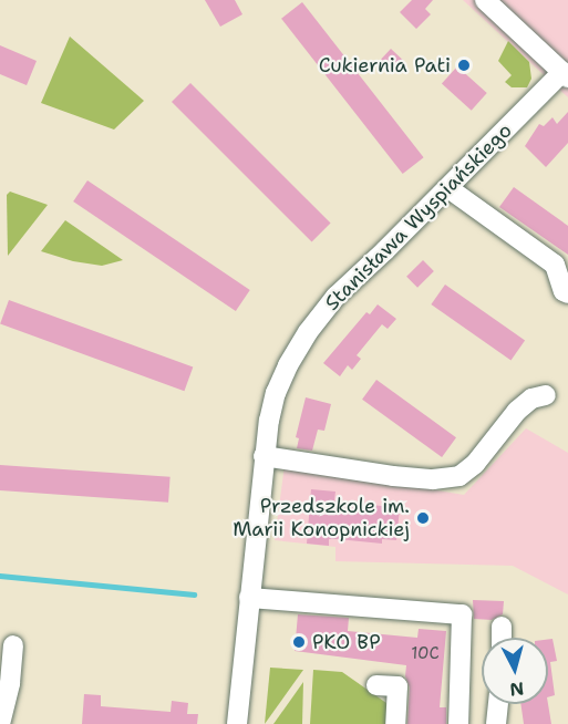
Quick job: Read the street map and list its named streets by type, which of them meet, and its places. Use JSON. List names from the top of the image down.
{
  "streets": {
    "street": ["Stanisława Wyspiańskiego"]
  },
  "places": ["Cukiernia Pati", "Przedszkole im. Marii Konopnickiej", "PKO BP"],
  "house_numbers": ["10C"],
  "north": "bottom"
}
